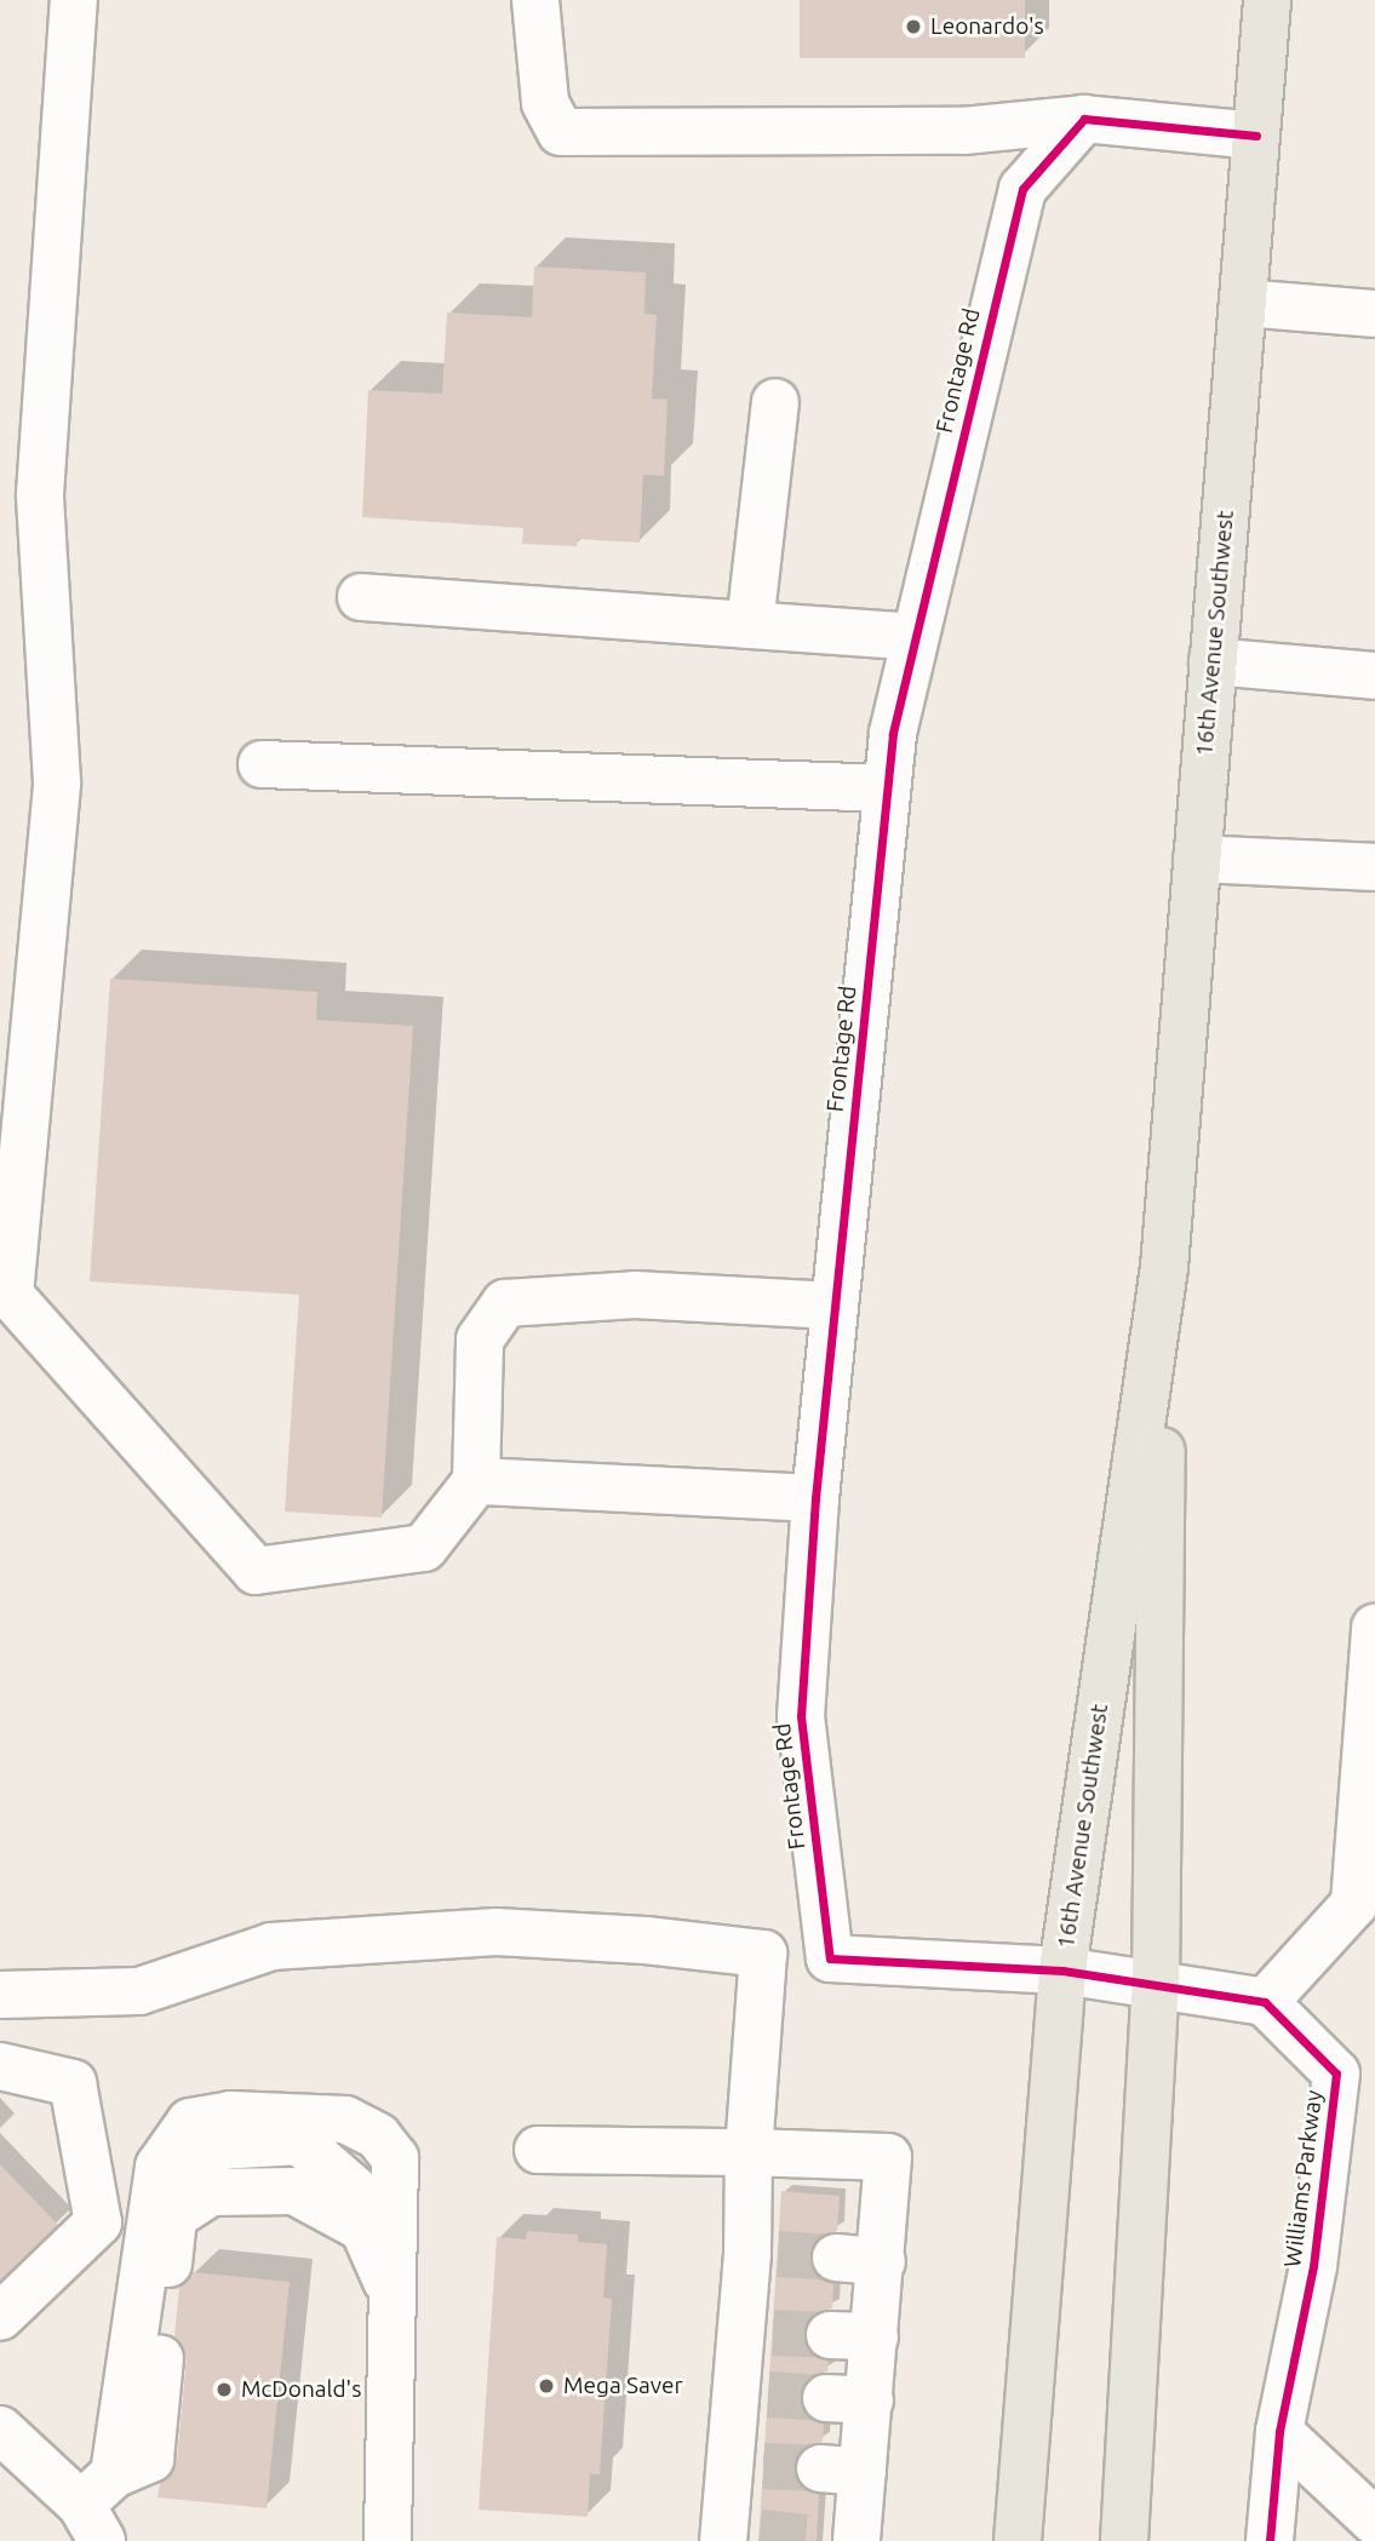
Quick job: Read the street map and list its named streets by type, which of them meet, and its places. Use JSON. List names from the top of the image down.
{
  "streets": {
    "main road": ["16th Avenue Southwest"],
    "street": ["Frontage Rd", "Williams Parkway"]
  },
  "places": ["Leonardo's", "Mega Saver", "McDonald's"]
}
